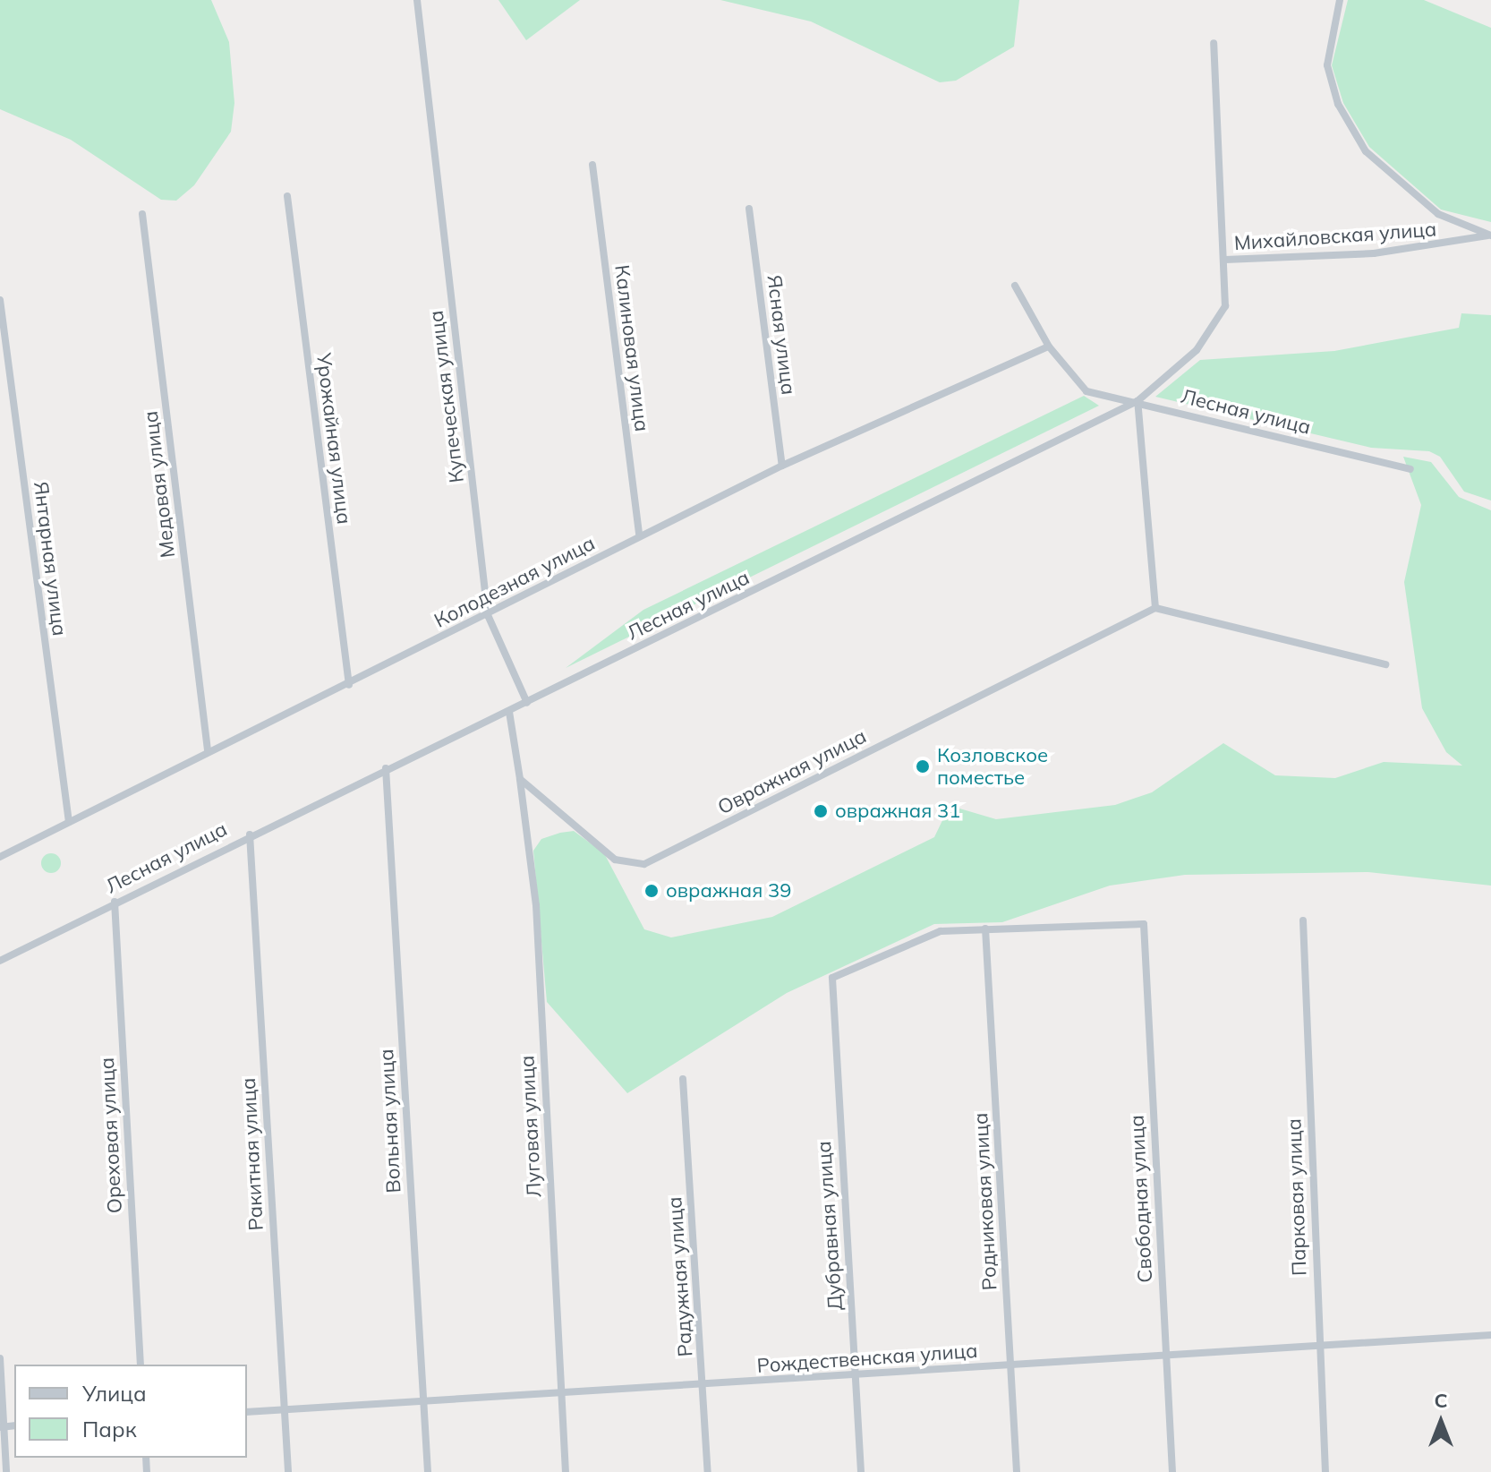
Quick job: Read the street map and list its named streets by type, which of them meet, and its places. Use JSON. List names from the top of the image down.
{
  "streets": {
    "street": [
      "Михайловская улица",
      "Ясная улица",
      "Калиновая улица",
      "Купеческая улица",
      "Лесная улица",
      "Урожайная улица",
      "Медовая улица",
      "Янтарная улица",
      "Колодезная улица",
      "Овражная улица",
      "Вольная улица",
      "Луговая улица",
      "Ореховая улица",
      "Ракитная улица",
      "Парковая улица",
      "Свободная улица",
      "Родниковая улица",
      "Дубравная улица",
      "Радужная улица",
      "Рождественская улица"
    ]
  },
  "crossings": [
    ["Михайловская улица", "Лесная улица"],
    ["Ясная улица", "Колодезная улица"],
    ["Калиновая улица", "Колодезная улица"],
    ["Купеческая улица", "Лесная улица"],
    ["Купеческая улица", "Колодезная улица"],
    ["Лесная улица", "Вольная улица"],
    ["Лесная улица", "Ореховая улица"],
    ["Лесная улица", "Ракитная улица"],
    ["Урожайная улица", "Колодезная улица"],
    ["Медовая улица", "Колодезная улица"],
    ["Янтарная улица", "Колодезная улица"],
    ["Овражная улица", "Луговая улица"],
    ["Вольная улица", "Рождественская улица"],
    ["Луговая улица", "Рождественская улица"],
    ["Ракитная улица", "Рождественская улица"],
    ["Парковая улица", "Рождественская улица"],
    ["Свободная улица", "Родниковая улица"],
    ["Свободная улица", "Дубравная улица"],
    ["Свободная улица", "Рождественская улица"],
    ["Родниковая улица", "Дубравная улица"],
    ["Родниковая улица", "Рождественская улица"],
    ["Дубравная улица", "Рождественская улица"],
    ["Радужная улица", "Рождественская улица"]
  ],
  "places": ["Козловское поместье", "овражная 31", "овражная 39"],
  "legend": ["Улица", "Парк"],
  "north": "top"
}
